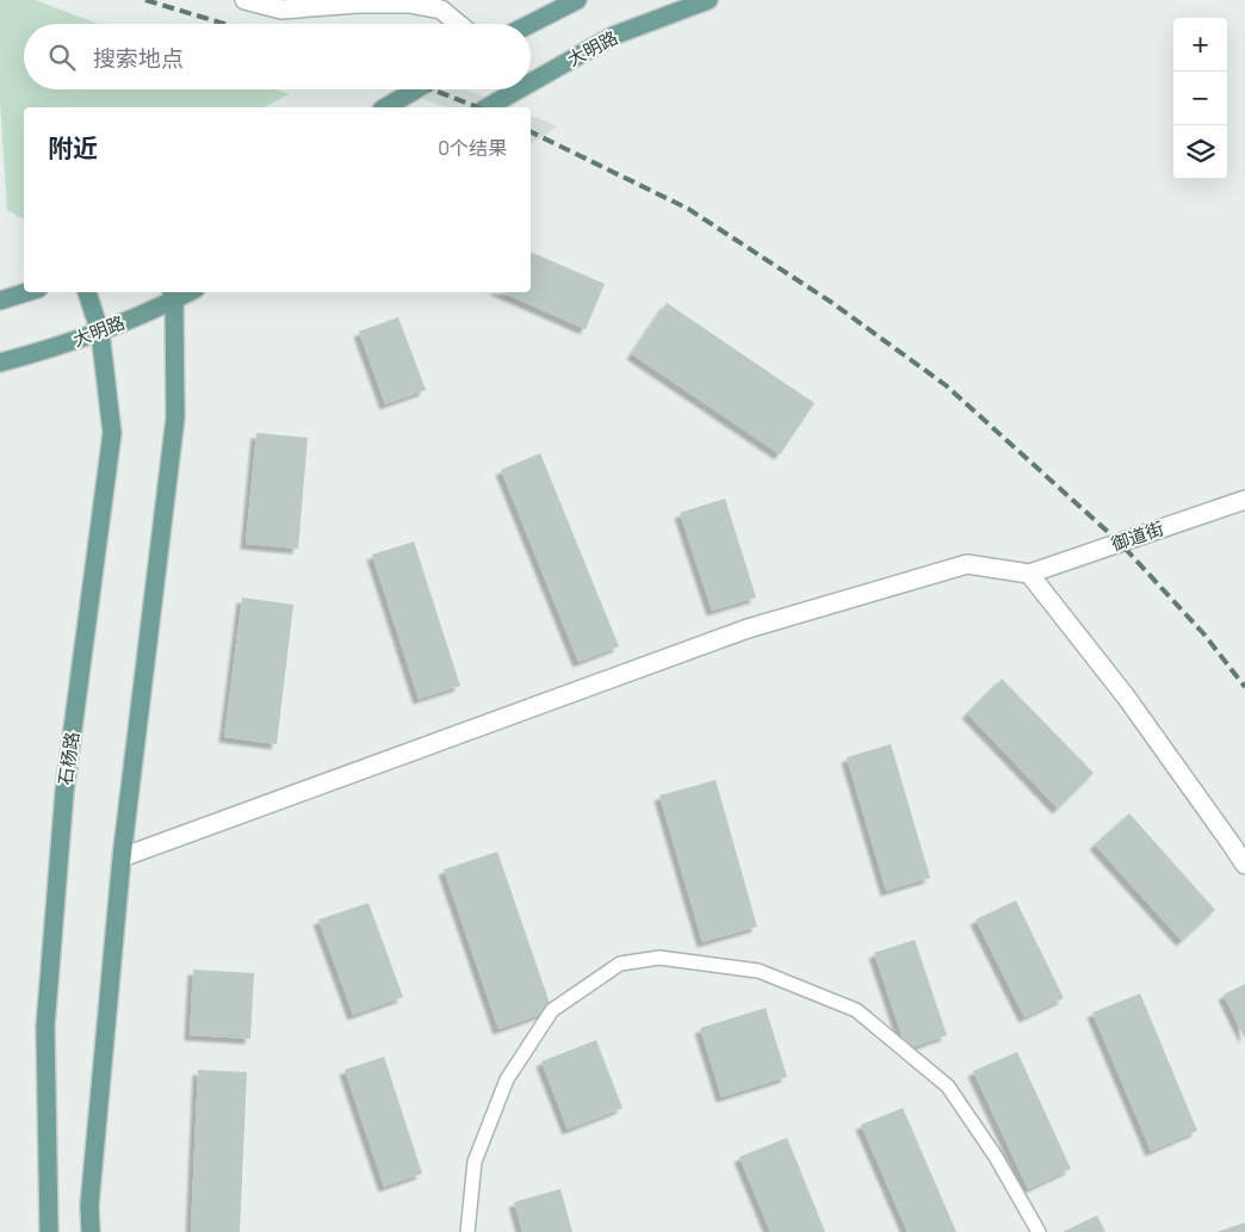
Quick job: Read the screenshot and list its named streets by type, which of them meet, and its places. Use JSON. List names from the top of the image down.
{
  "streets": {
    "main road": ["大明路", "石杨路"],
    "street": ["御道街"]
  },
  "crossings": [
    ["大明路", "石杨路"]
  ],
  "page": {
    "map_buttons": ["+", "−"],
    "search": "搜索地点",
    "heading": ["附近", "0个结果"]
  }
}
